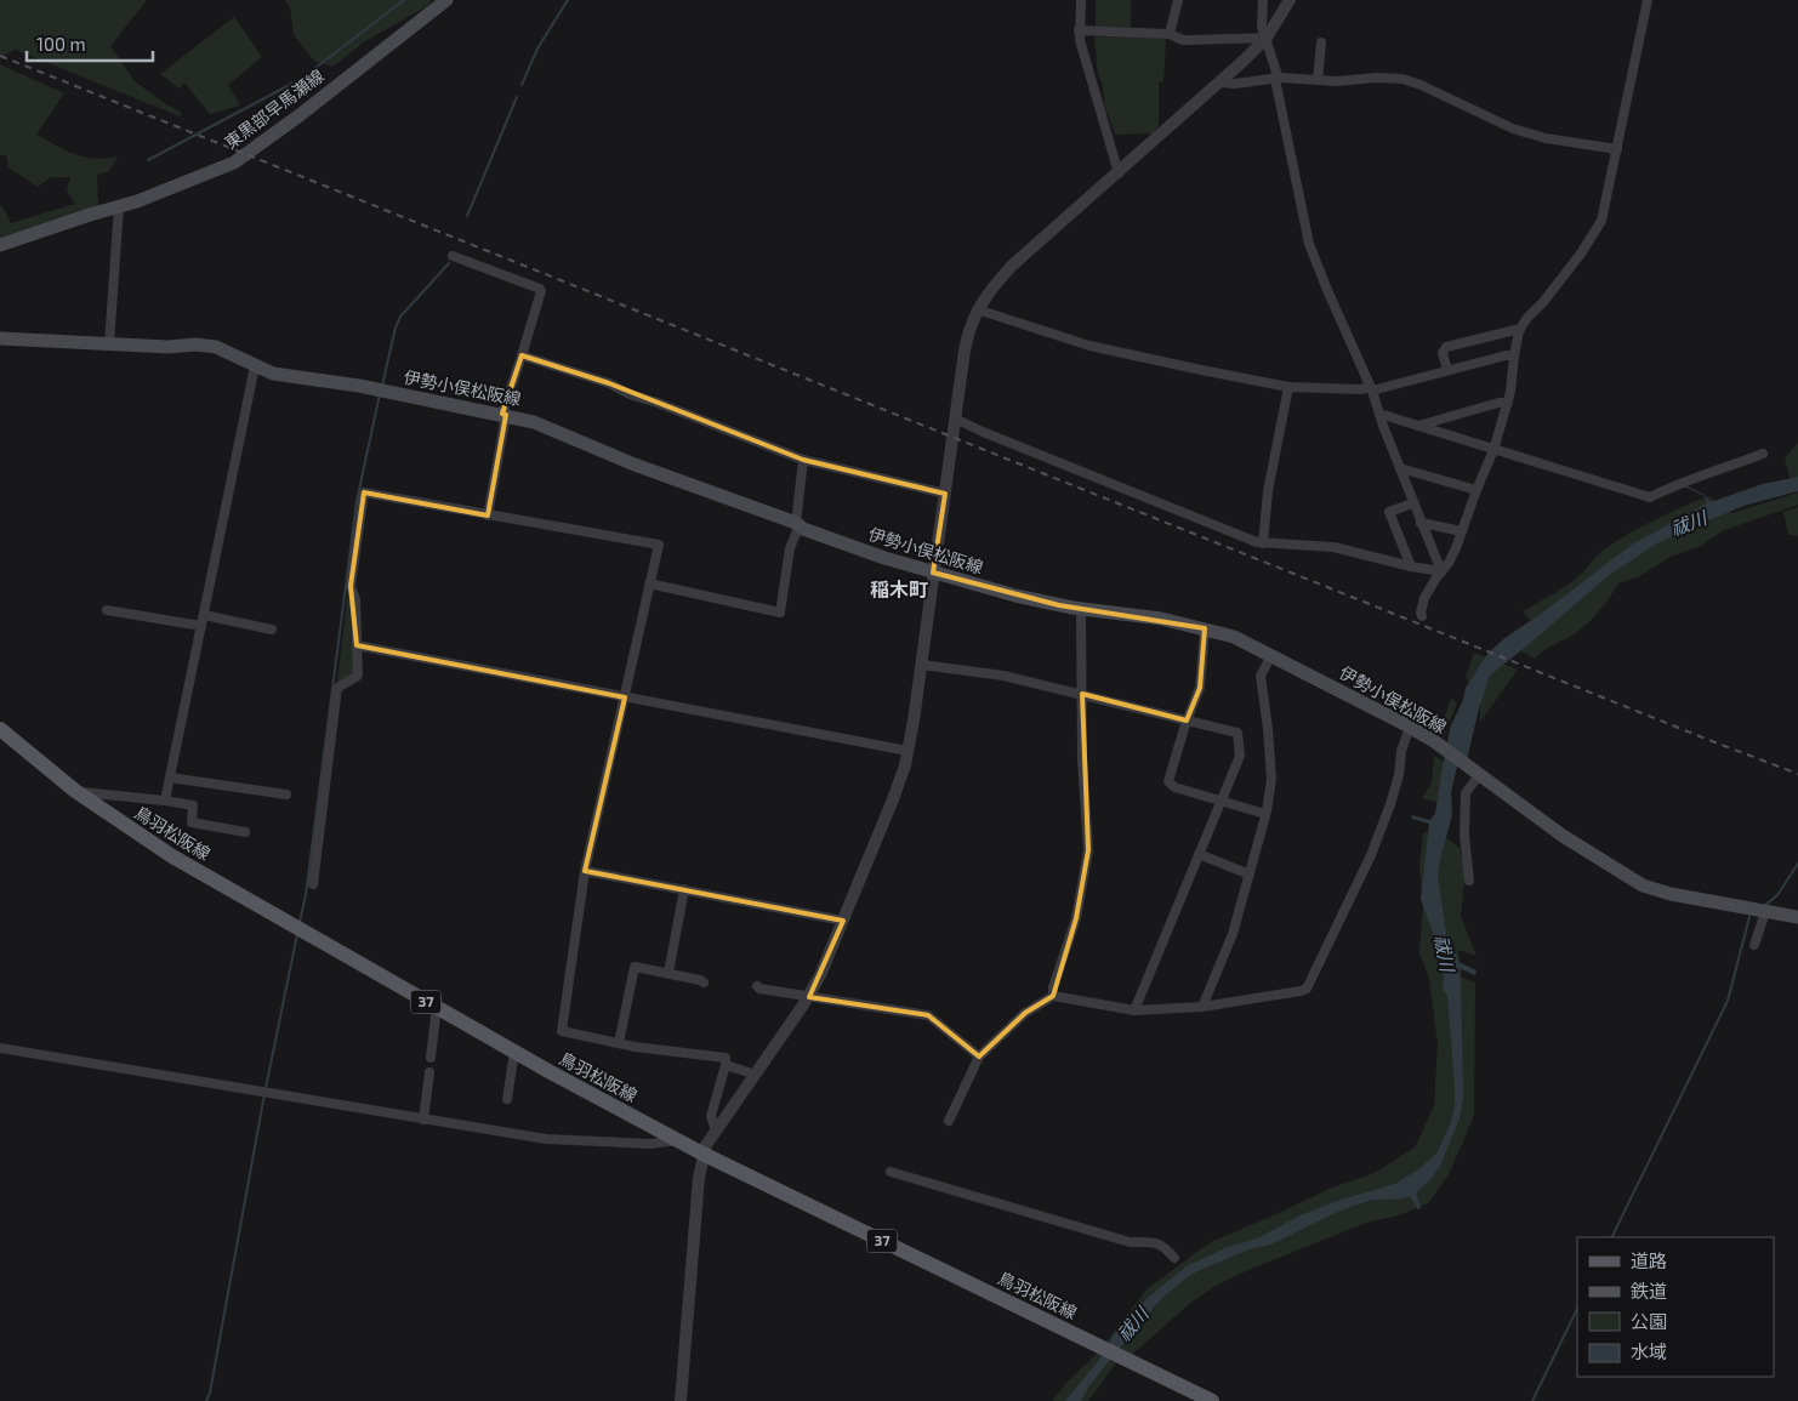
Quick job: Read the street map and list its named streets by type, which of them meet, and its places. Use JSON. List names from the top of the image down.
{
  "streets": {
    "main road": [
      "東黒部早馬瀬線",
      "伊勢小俣松阪線",
      "鳥羽松阪線",
      "37"
    ]
  },
  "districts": ["稲木町"],
  "water": ["祓川"],
  "legend": [
    "道路",
    "鉄道",
    "公園",
    "水域"
  ],
  "scale_bar": "100 m"
}
